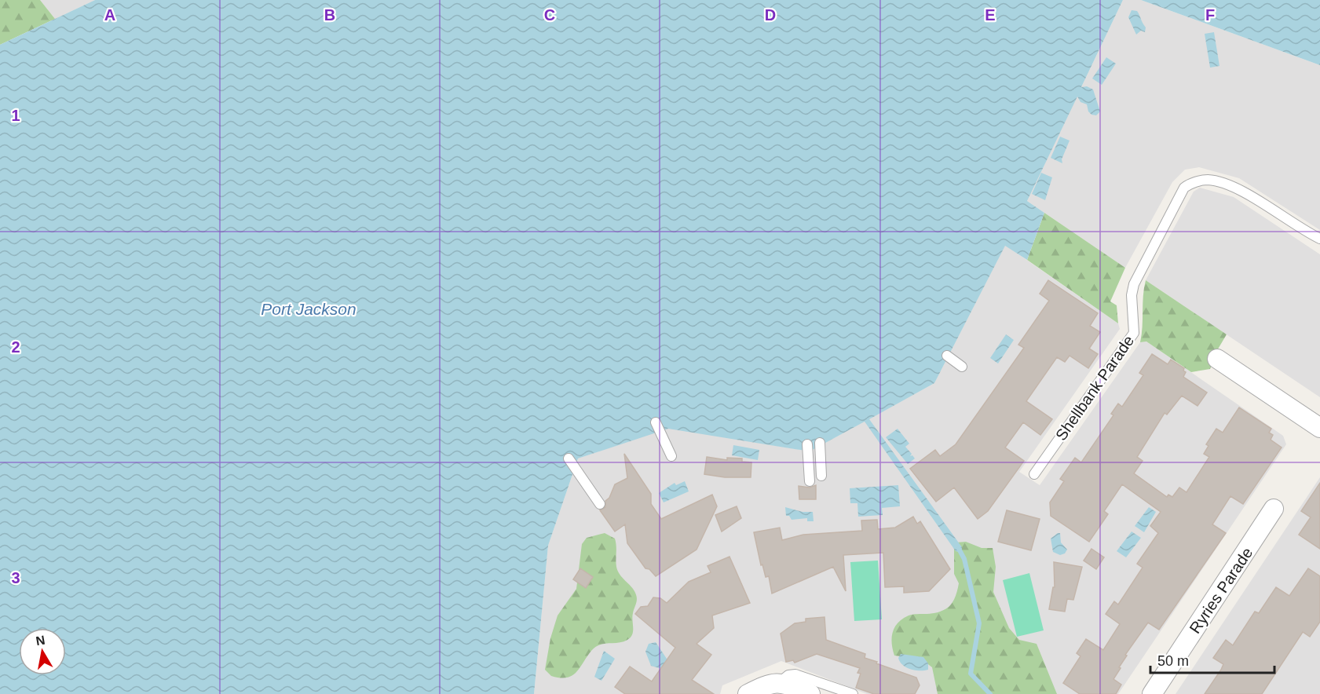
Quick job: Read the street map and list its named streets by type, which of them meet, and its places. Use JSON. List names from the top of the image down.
{
  "streets": {
    "street": ["Ryries Parade"],
    "lane": ["Shellbank Parade"]
  },
  "water": ["Port Jackson"],
  "scale_bar": "50 m",
  "north": "top",
  "grid": {
    "columns": [
      "A",
      "B",
      "C",
      "D",
      "E",
      "F"
    ],
    "rows": ["1", "2", "3"]
  }
}
